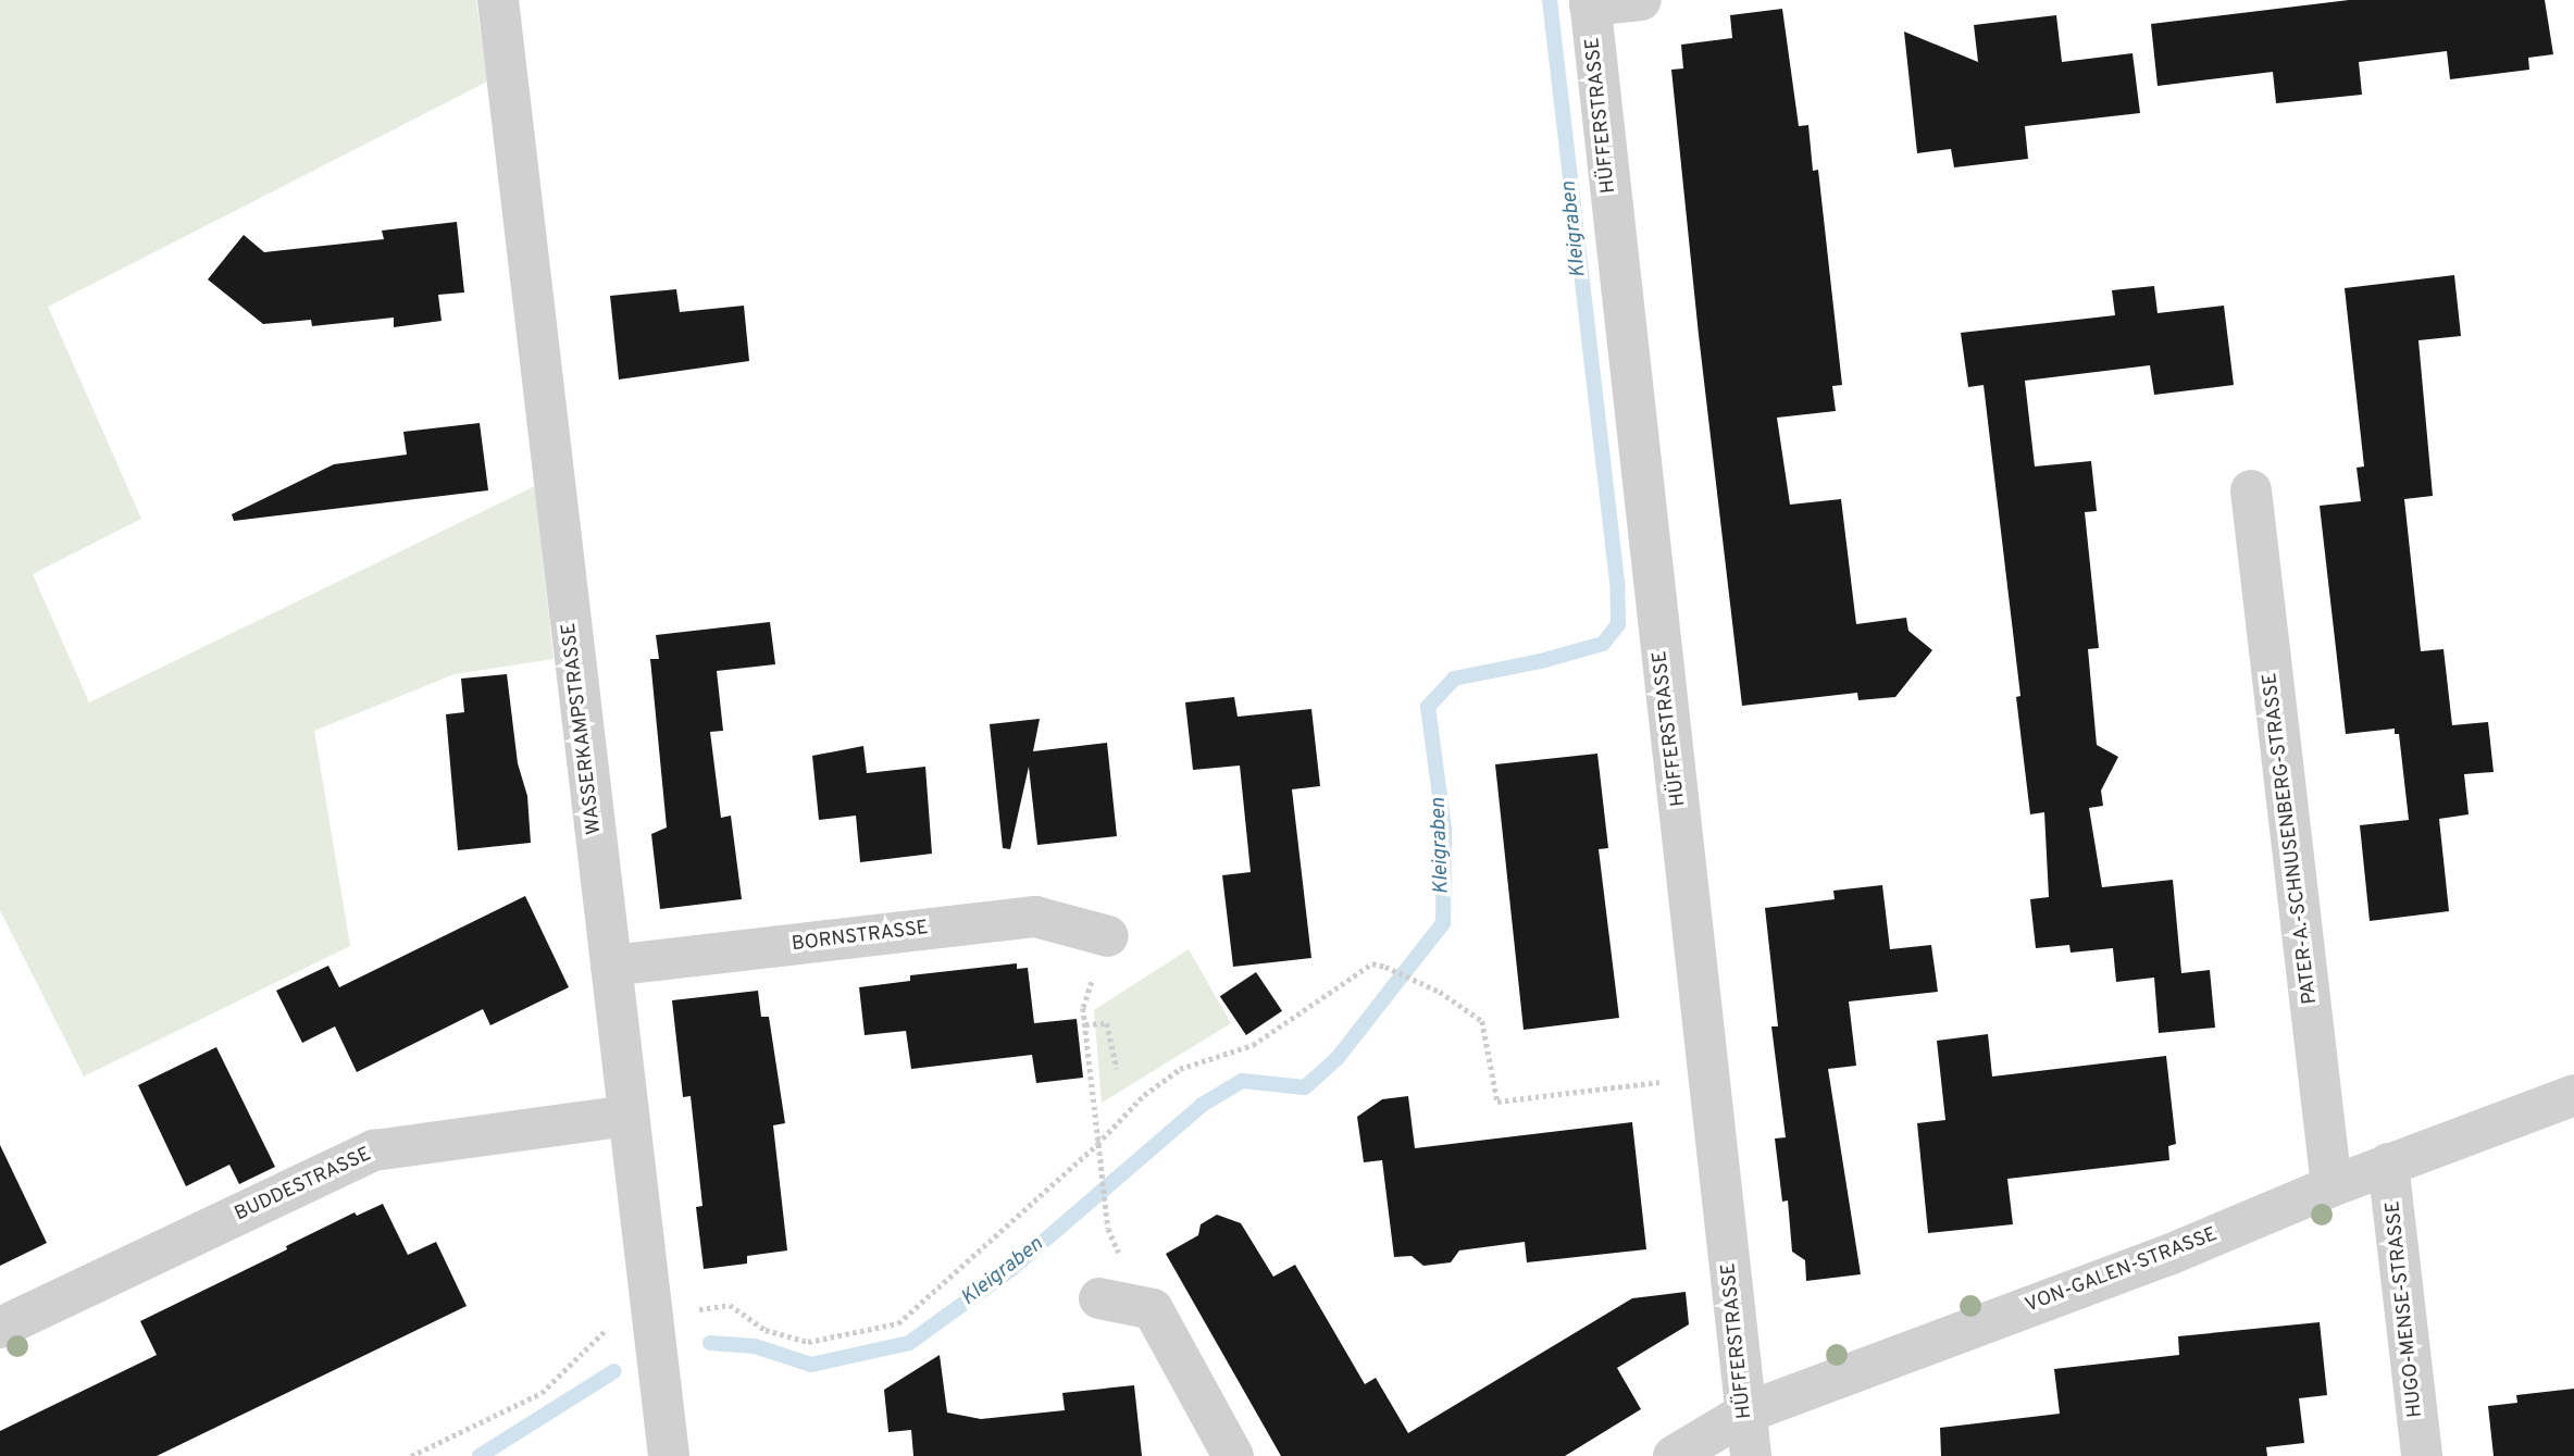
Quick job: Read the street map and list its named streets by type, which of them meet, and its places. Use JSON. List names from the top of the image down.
{
  "streets": {
    "street": [
      "HÜFFERSTRASSE",
      "WASSERKAMPSTRASSE",
      "PATER-A.-SCHNUSENBERG-STRASSE",
      "BORNSTRASSE",
      "BUDDESTRASSE",
      "VON-GALEN-STRASSE",
      "HUGO-MENSE-STRASSE"
    ]
  },
  "crossings": [
    ["HÜFFERSTRASSE", "VON-GALEN-STRASSE"],
    ["WASSERKAMPSTRASSE", "BORNSTRASSE"],
    ["WASSERKAMPSTRASSE", "BUDDESTRASSE"],
    ["PATER-A.-SCHNUSENBERG-STRASSE", "VON-GALEN-STRASSE"],
    ["VON-GALEN-STRASSE", "HUGO-MENSE-STRASSE"]
  ],
  "water": ["Kleigraben"]
}
